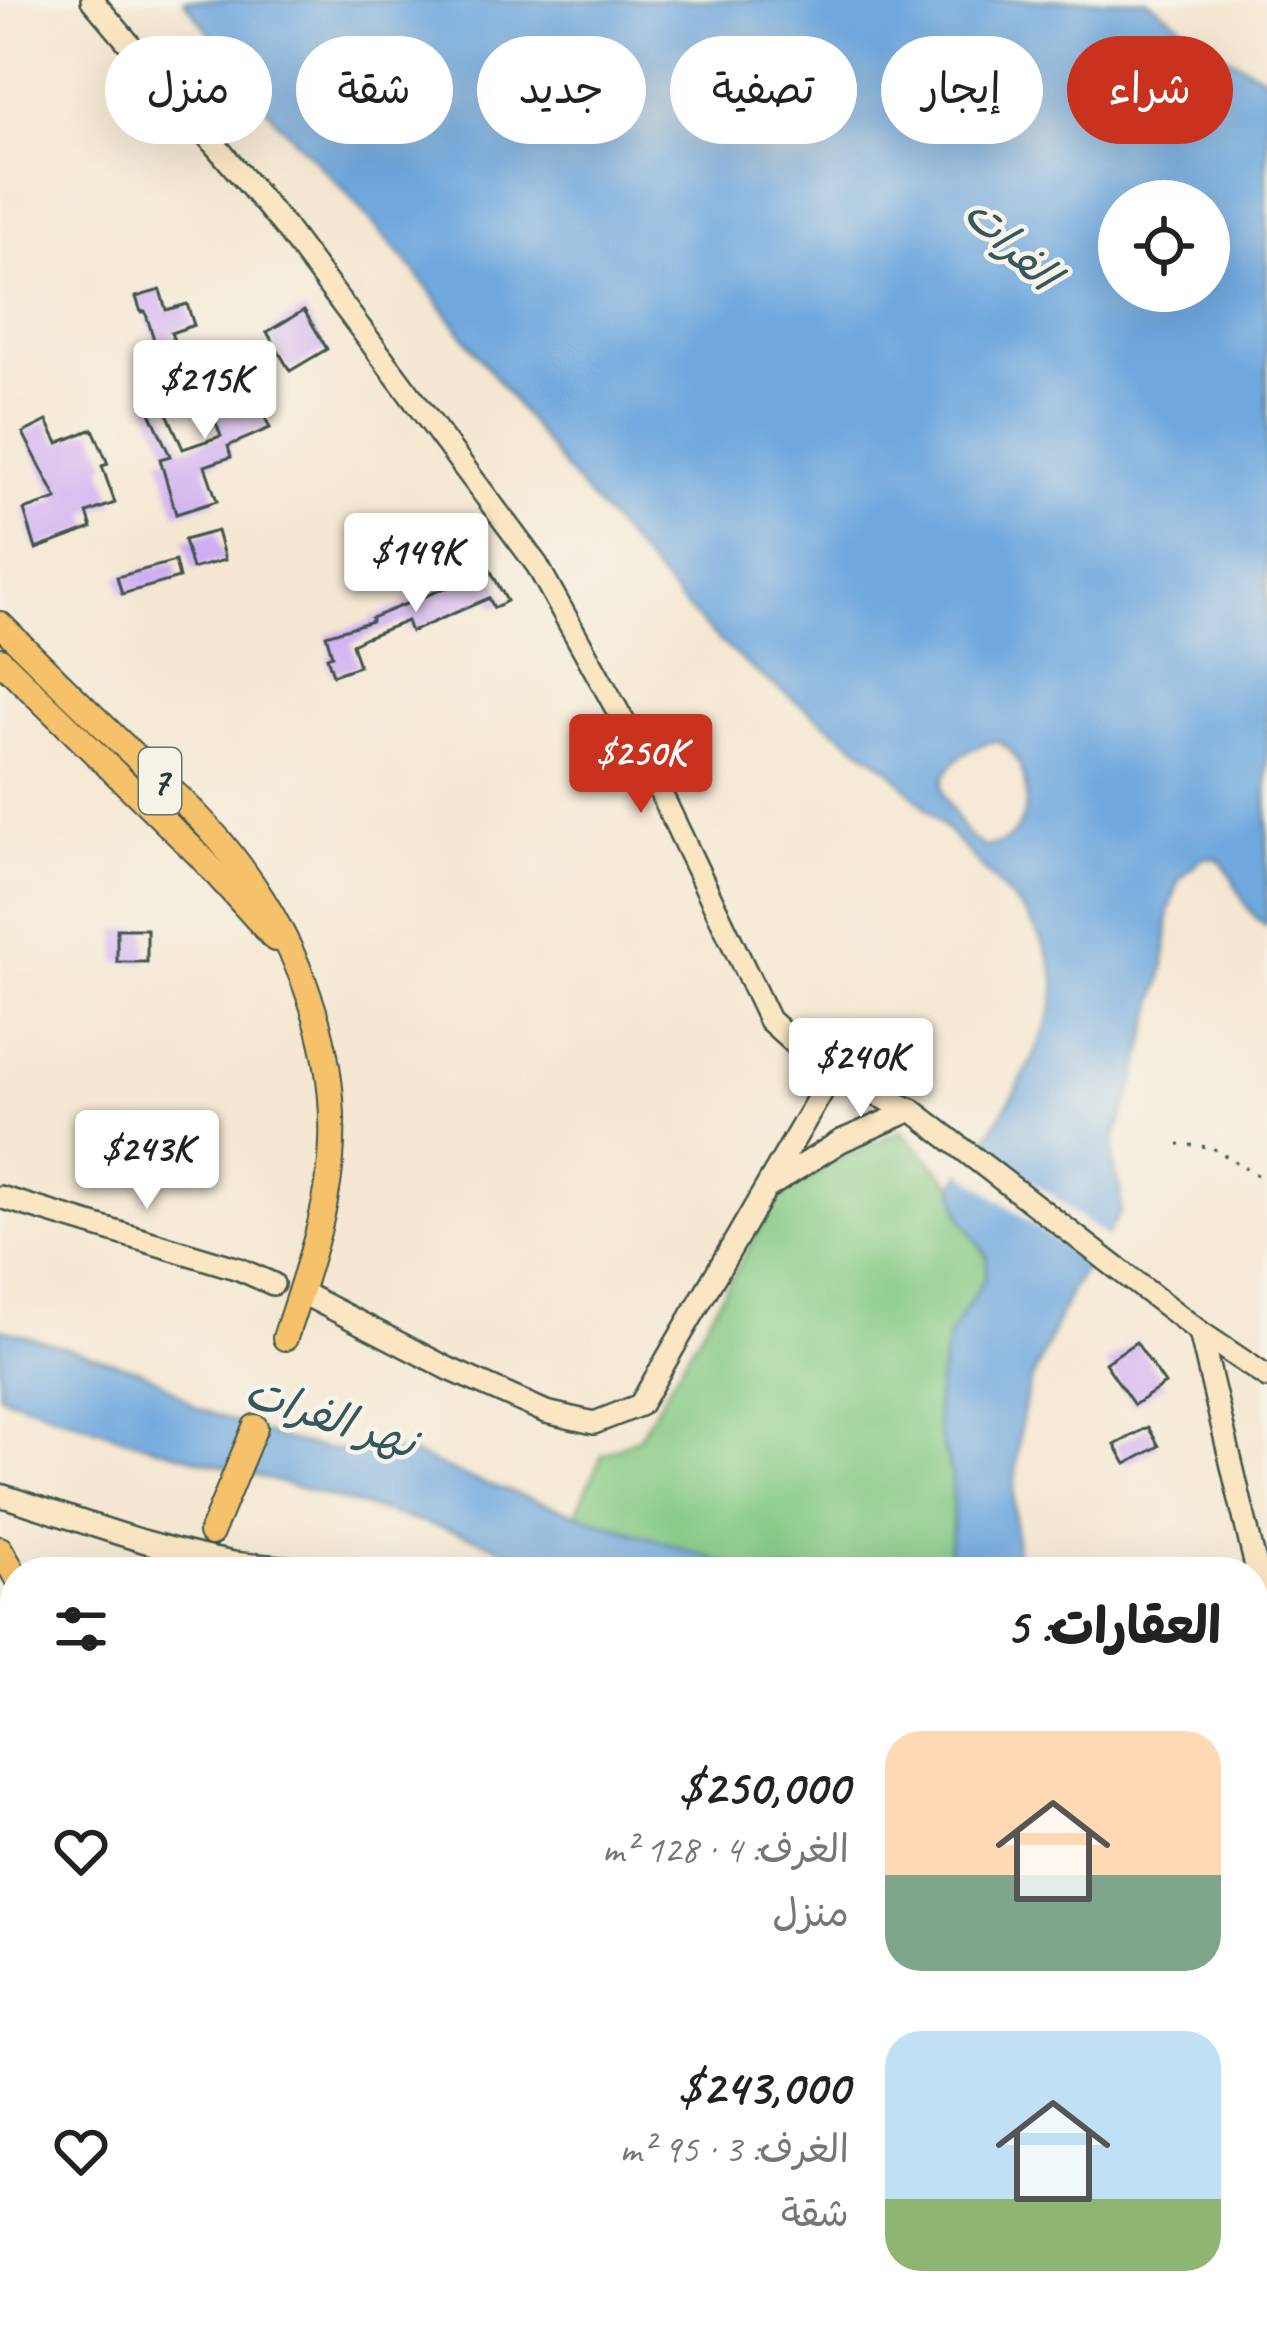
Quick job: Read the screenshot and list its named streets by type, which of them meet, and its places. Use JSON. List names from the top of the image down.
{
  "streets": {
    "main road": ["7"]
  },
  "water": ["الفرات", "نهر الفرات"],
  "page": {
    "chip": [
      "شراء",
      "إيجار",
      "تصفية",
      "جديد",
      "شقة",
      "منزل"
    ],
    "price": [
      "$215K",
      "$149K",
      "$250K",
      "$240K",
      "$243K"
    ],
    "heading": "العقارات: 5",
    "list": [
      {
        "name": "$250,000",
        "note": "الغرف: 4 · 128 m² · منزل"
      },
      {
        "name": "$243,000",
        "note": "الغرف: 3 · 95 m² · شقة"
      }
    ]
  }
}
